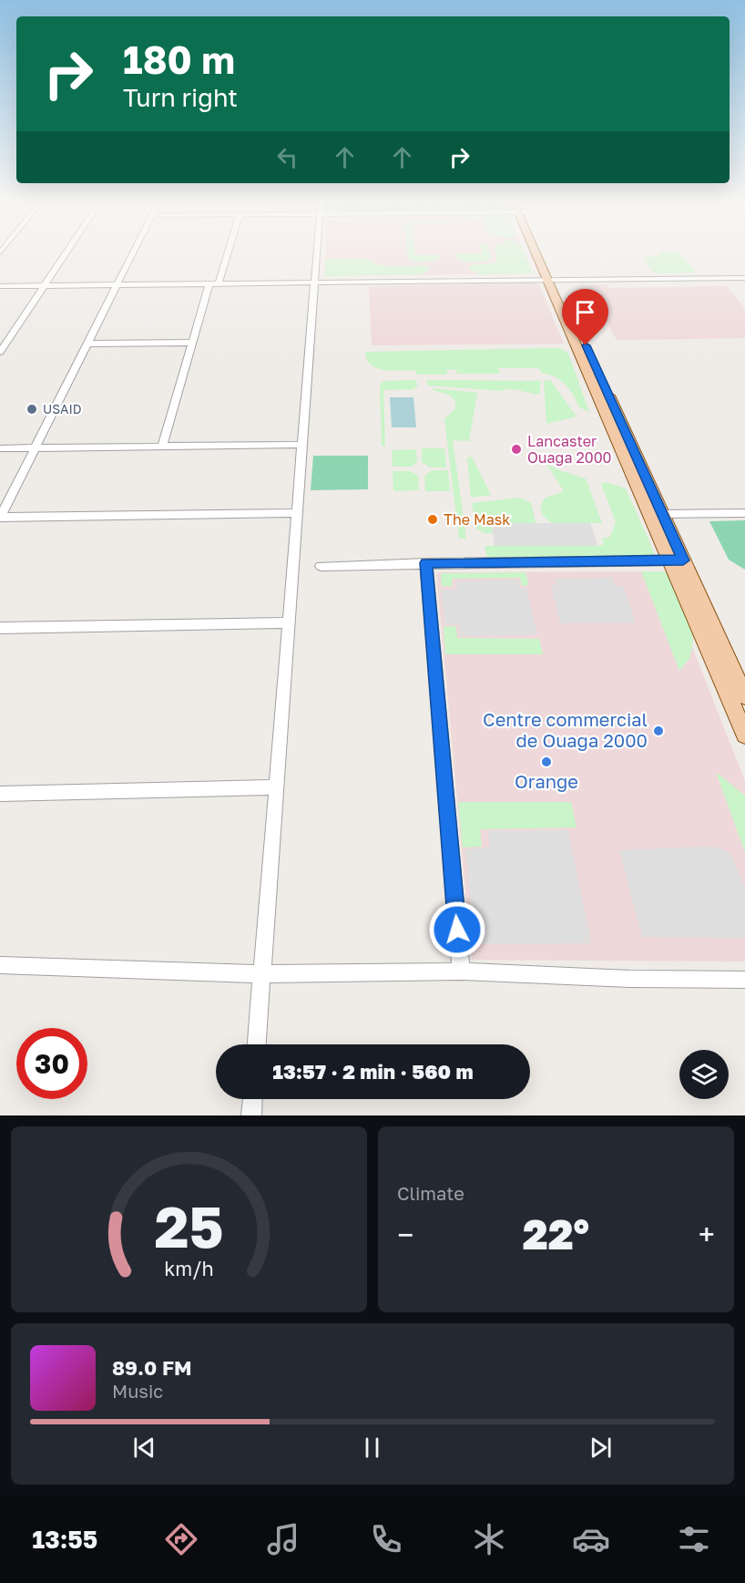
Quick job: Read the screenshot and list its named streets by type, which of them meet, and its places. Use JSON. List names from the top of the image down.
{
  "places": [
    "USAID",
    "Lancaster Ouaga 2000",
    "The Mask",
    "Centre commercial de Ouaga 2000",
    "Orange"
  ],
  "page": {
    "turn": ["180 m", "Turn right"],
    "limit": "30",
    "trip": "13:57 · 2 min · 560 m",
    "tile": "Climate",
    "heat": ["−", "22°", "+"],
    "song": ["89.0 FM", "Music"],
    "tabs": "13:55",
    "gauge": ["25", "km/h"]
  }
}
